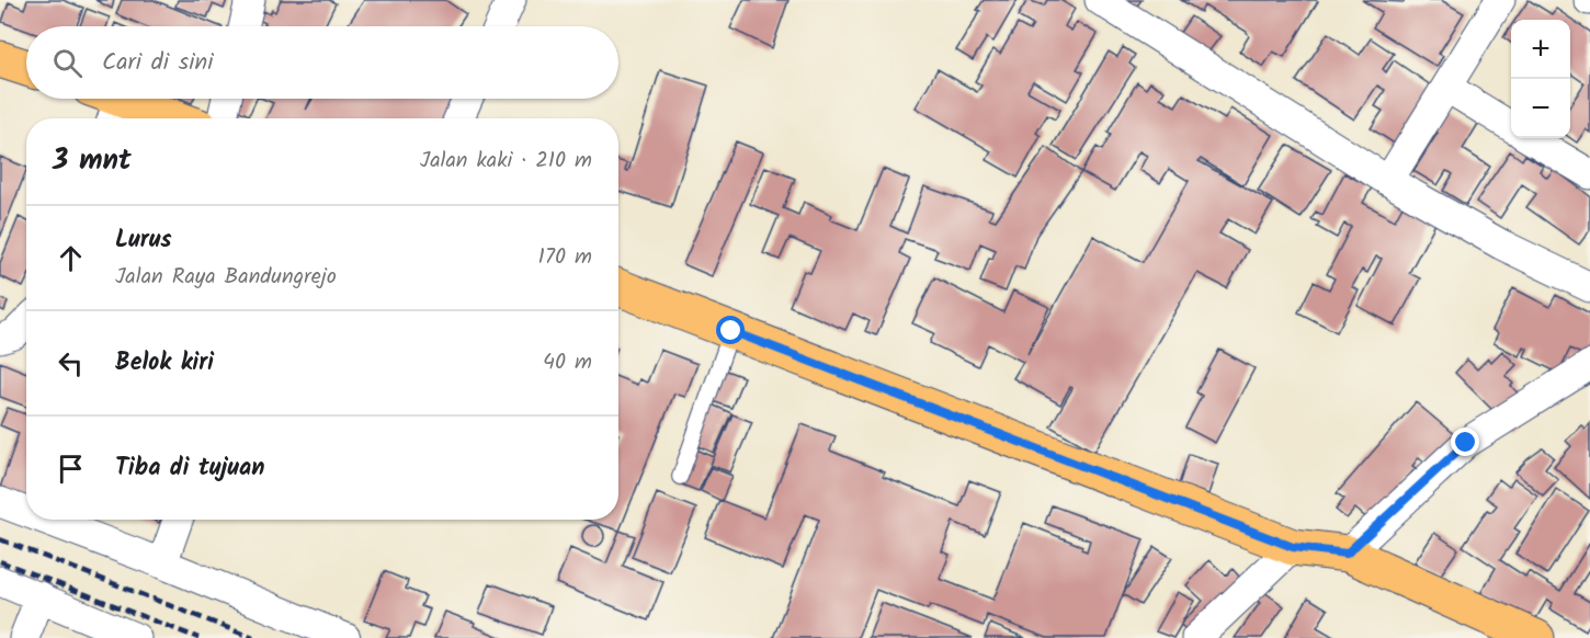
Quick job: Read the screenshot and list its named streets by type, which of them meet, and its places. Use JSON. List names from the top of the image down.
{
  "page": {
    "map_buttons": ["+", "−"],
    "search": "Cari di sini",
    "heading": ["3 mnt", "Jalan kaki · 210 m"],
    "list": [
      ["Lurus", "Jalan Raya Bandungrejo", "170 m"],
      ["Belok kiri", "40 m"],
      "Tiba di tujuan"
    ]
  }
}
